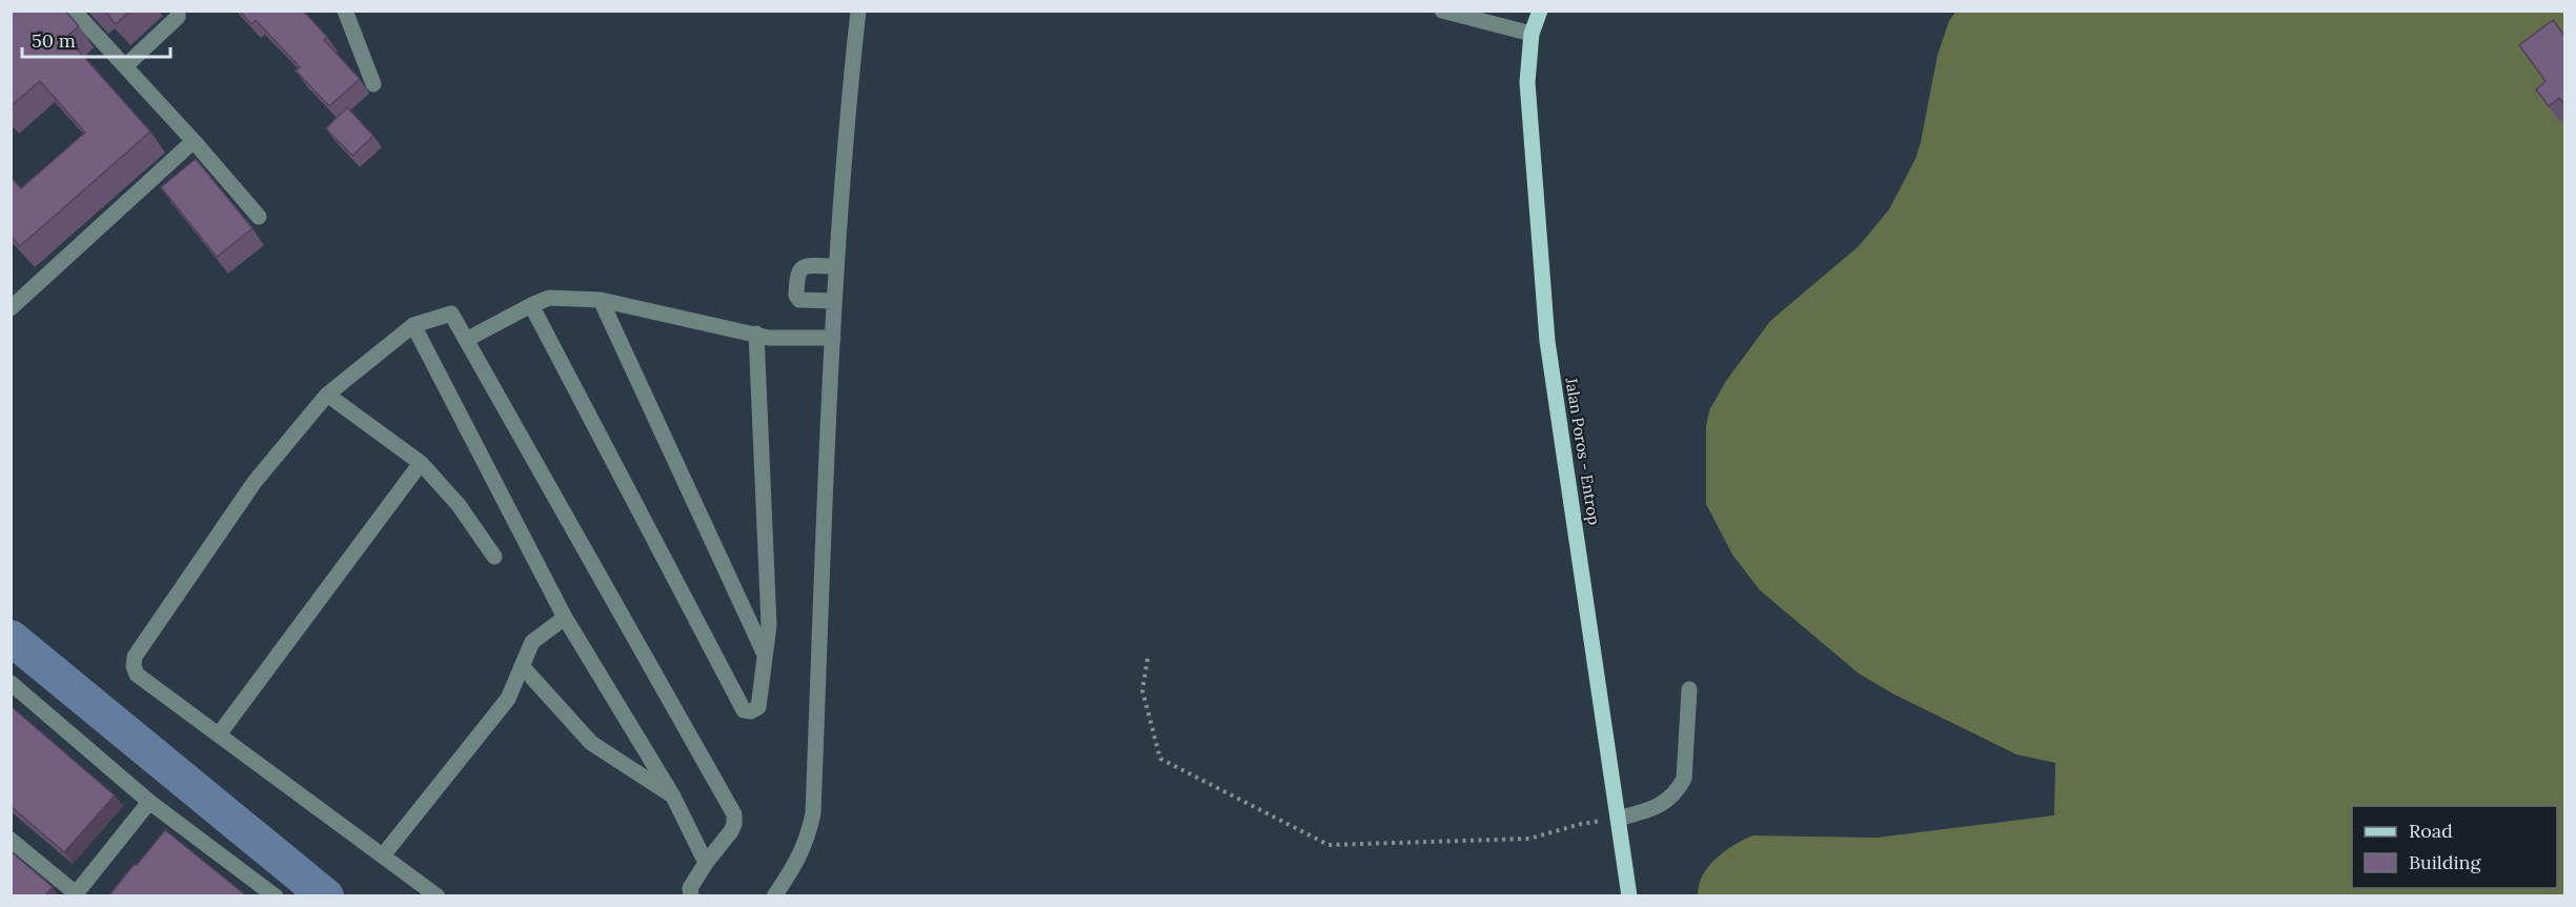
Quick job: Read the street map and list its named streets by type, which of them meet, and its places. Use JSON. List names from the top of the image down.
{
  "streets": {
    "main road": ["Jalan Poros - Entrop"]
  },
  "legend": ["Road", "Building"],
  "scale_bar": "50 m"
}
